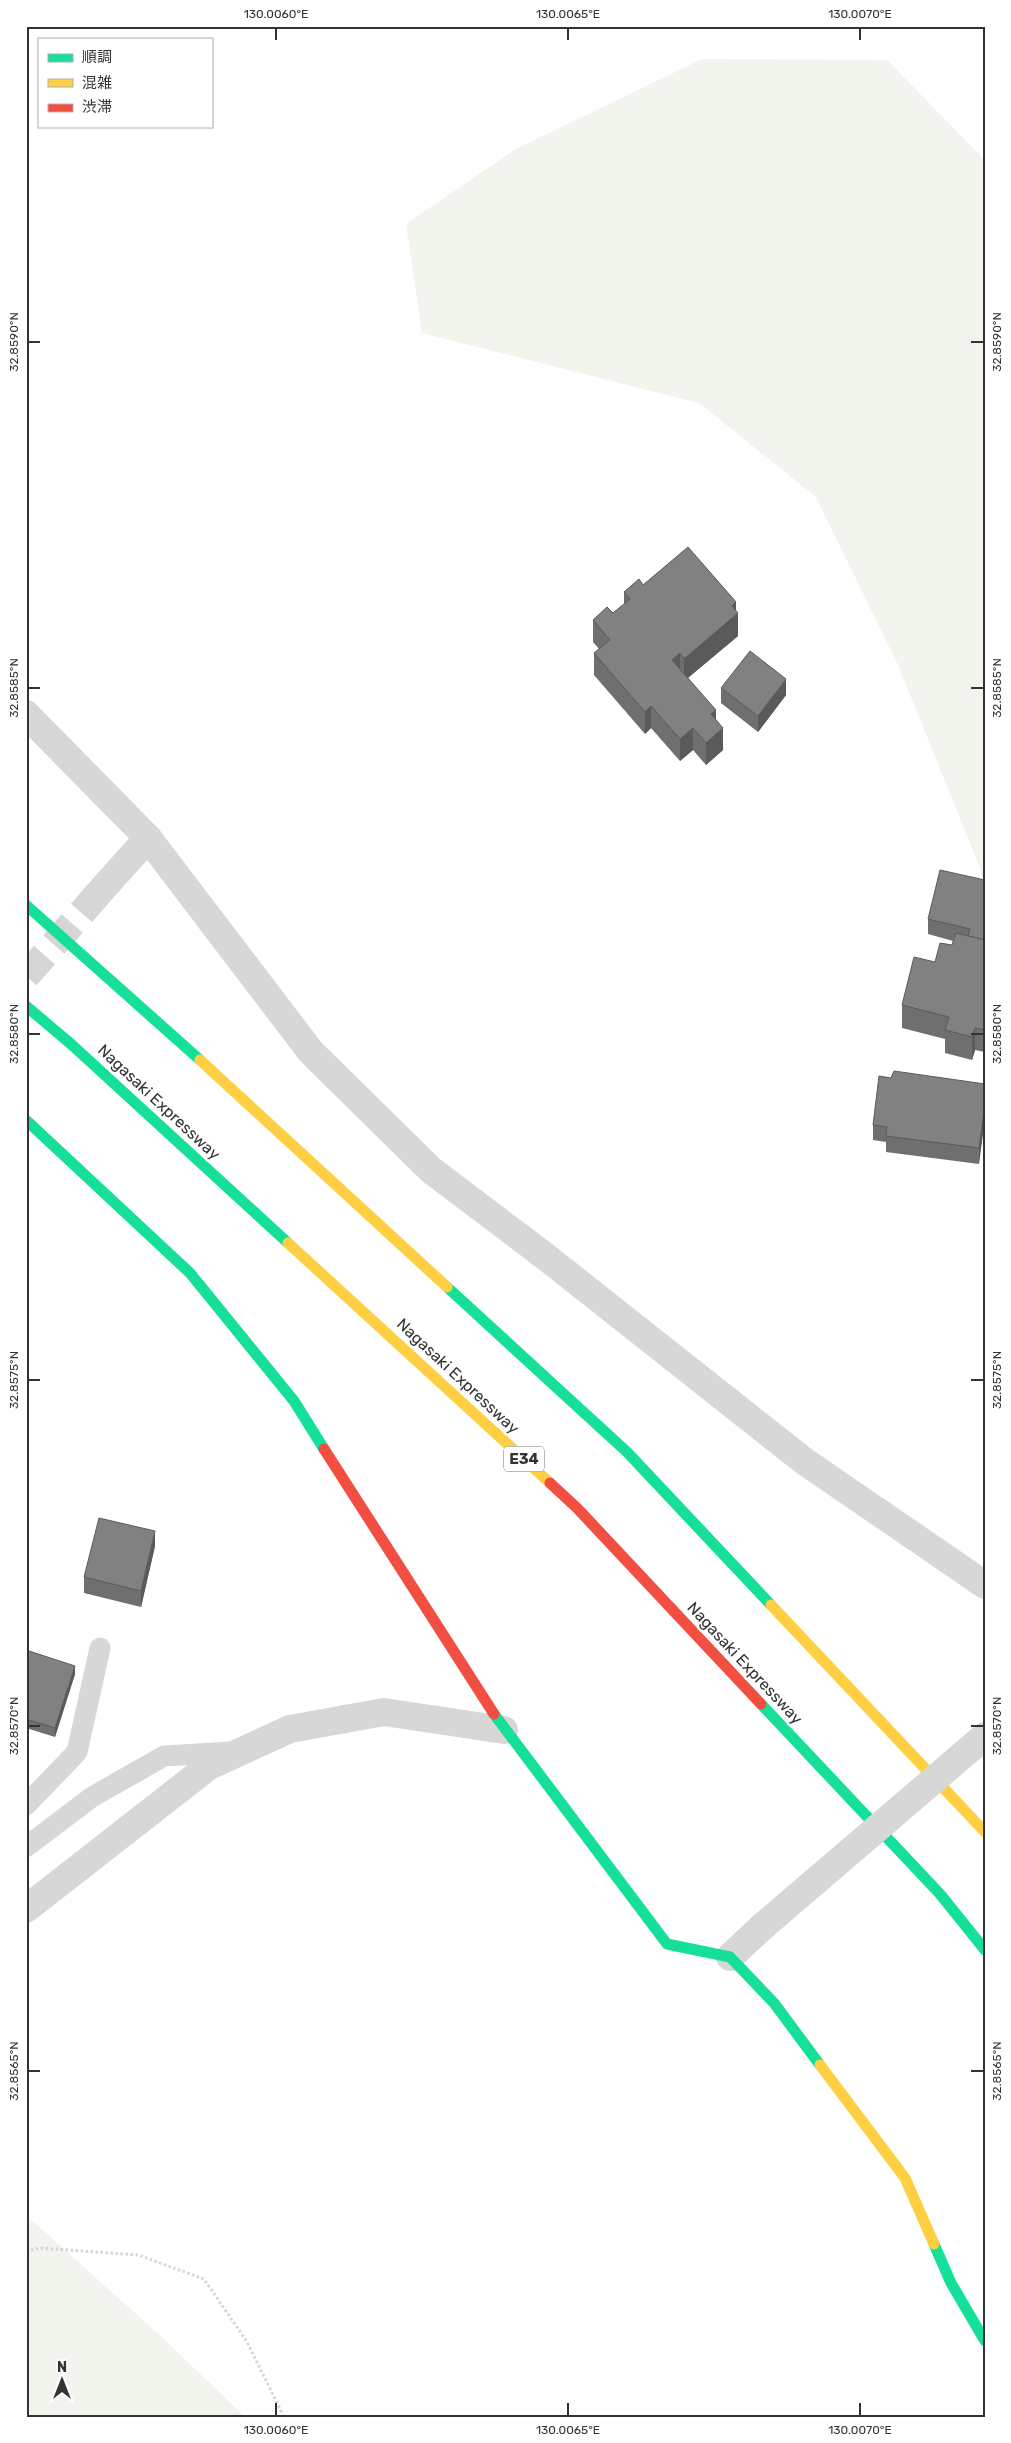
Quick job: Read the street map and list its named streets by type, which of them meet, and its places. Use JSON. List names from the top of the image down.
{
  "streets": {
    "main road": ["Nagasaki Expressway", "E34"]
  },
  "legend": ["順調", "混雑", "渋滞"],
  "north": "top",
  "coordinates": [
    "130.0060°E",
    "130.0065°E",
    "130.0070°E",
    "32.8590°N",
    "32.8585°N",
    "32.8580°N",
    "32.8575°N",
    "32.8570°N",
    "32.8565°N"
  ]
}
